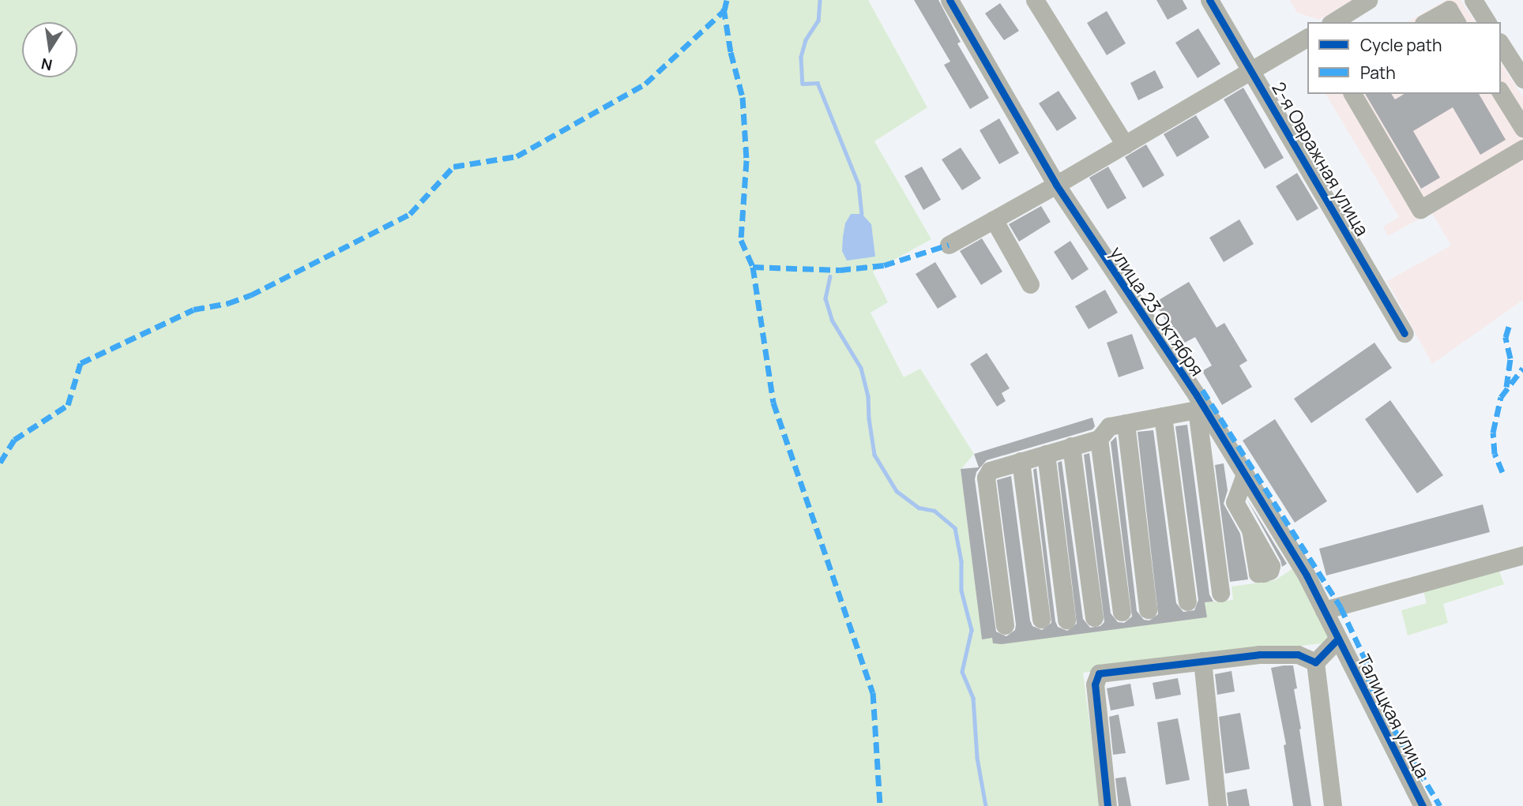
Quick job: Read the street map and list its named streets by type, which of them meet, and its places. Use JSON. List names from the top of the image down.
{
  "streets": {
    "street": ["2-я Овражная улица", "улица 23 Октября", "Талицкая улица"]
  },
  "crossings": [
    ["улица 23 Октября", "Талицкая улица"]
  ],
  "legend": ["Cycle path", "Path"],
  "north": "bottom"
}
